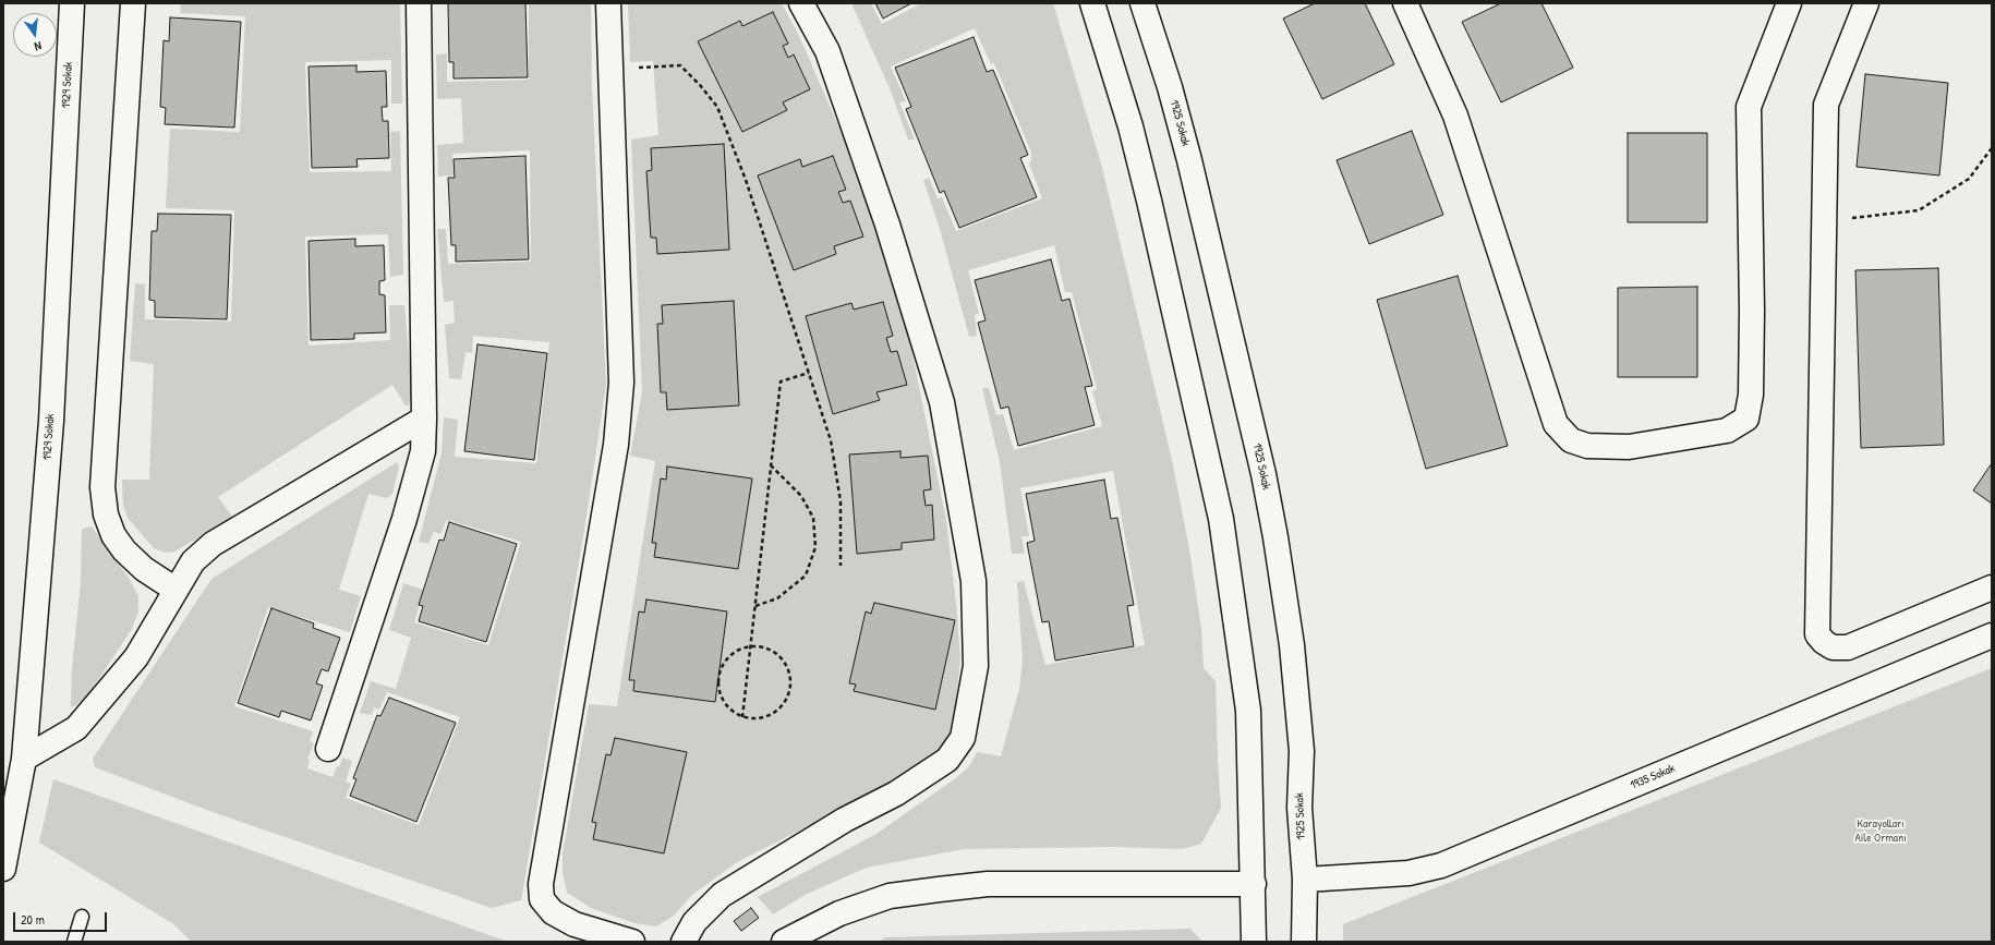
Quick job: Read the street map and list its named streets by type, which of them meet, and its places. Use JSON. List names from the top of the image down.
{
  "streets": {
    "street": ["1929 Sokak", "1925 Sokak", "1935 Sokak"]
  },
  "crossings": [
    ["1925 Sokak", "1935 Sokak"]
  ],
  "parks": ["Karayolları Aile Ormanı"],
  "scale_bar": "20 m",
  "north": "bottom"
}
